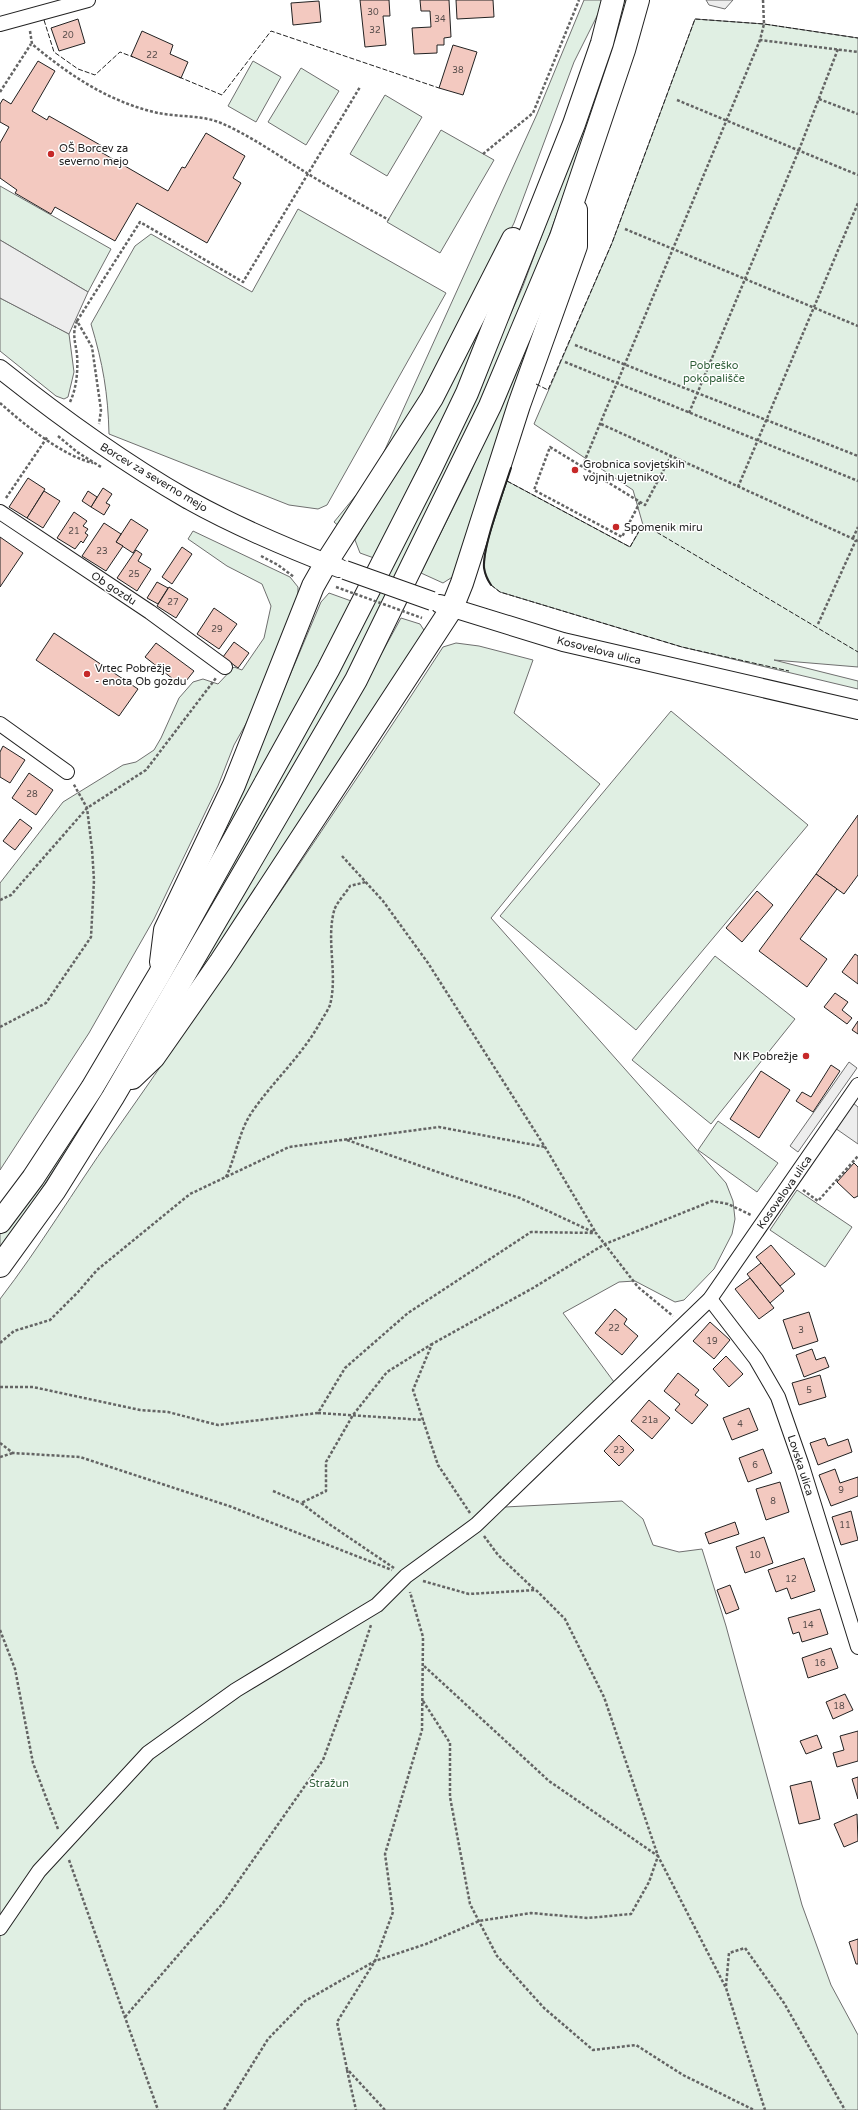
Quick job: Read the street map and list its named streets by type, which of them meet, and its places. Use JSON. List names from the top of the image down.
{
  "streets": {
    "street": [
      "Borcev za severno mejo",
      "Ob gozdu",
      "Kosovelova ulica",
      "Lovska ulica"
    ]
  },
  "crossings": [
    ["Borcev za severno mejo", "Kosovelova ulica"],
    ["Kosovelova ulica", "Lovska ulica"]
  ],
  "parks": ["Pobreško pokopališče", "Stražun"],
  "places": [
    "OŠ Borcev za severno mejo",
    "Grobnica sovjetskih vojnih ujetnikov.",
    "Spomenik miru",
    "Vrtec Pobrežje - enota Ob gozdu",
    "NK Pobrežje"
  ],
  "house_numbers": [
    "30",
    "34",
    "32",
    "20",
    "22",
    "38",
    "21",
    "23",
    "25",
    "27",
    "29",
    "28",
    "22",
    "3",
    "19",
    "5",
    "21a",
    "4",
    "23",
    "6",
    "9",
    "8",
    "11",
    "10",
    "12",
    "14",
    "16",
    "18"
  ]
}
